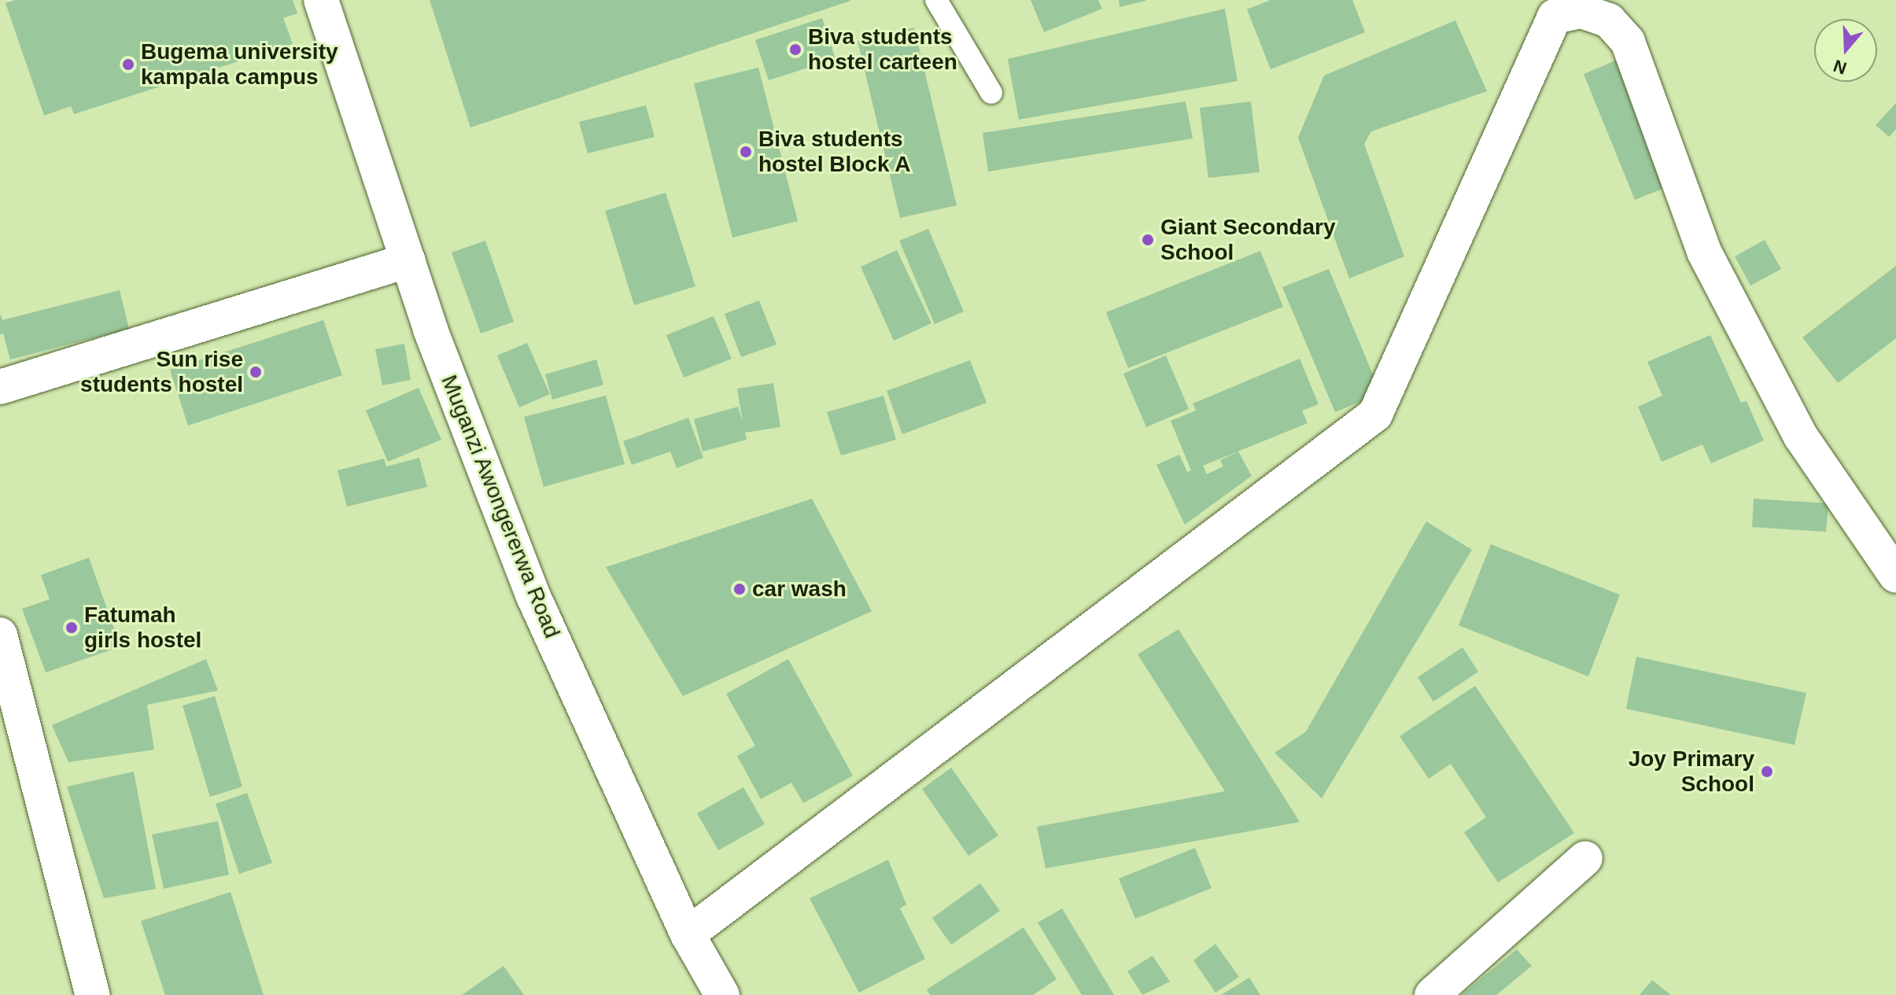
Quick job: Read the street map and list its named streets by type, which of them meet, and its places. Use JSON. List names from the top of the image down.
{
  "streets": {
    "street": ["Muganzi Awongererwa Road"]
  },
  "places": [
    "Biva students hostel carteen",
    "Bugema university kampala campus",
    "Biva students hostel Block A",
    "Giant Secondary School",
    "Sun rise students hostel",
    "car wash",
    "Fatumah girls hostel",
    "Joy Primary School"
  ],
  "north": "bottom"
}
